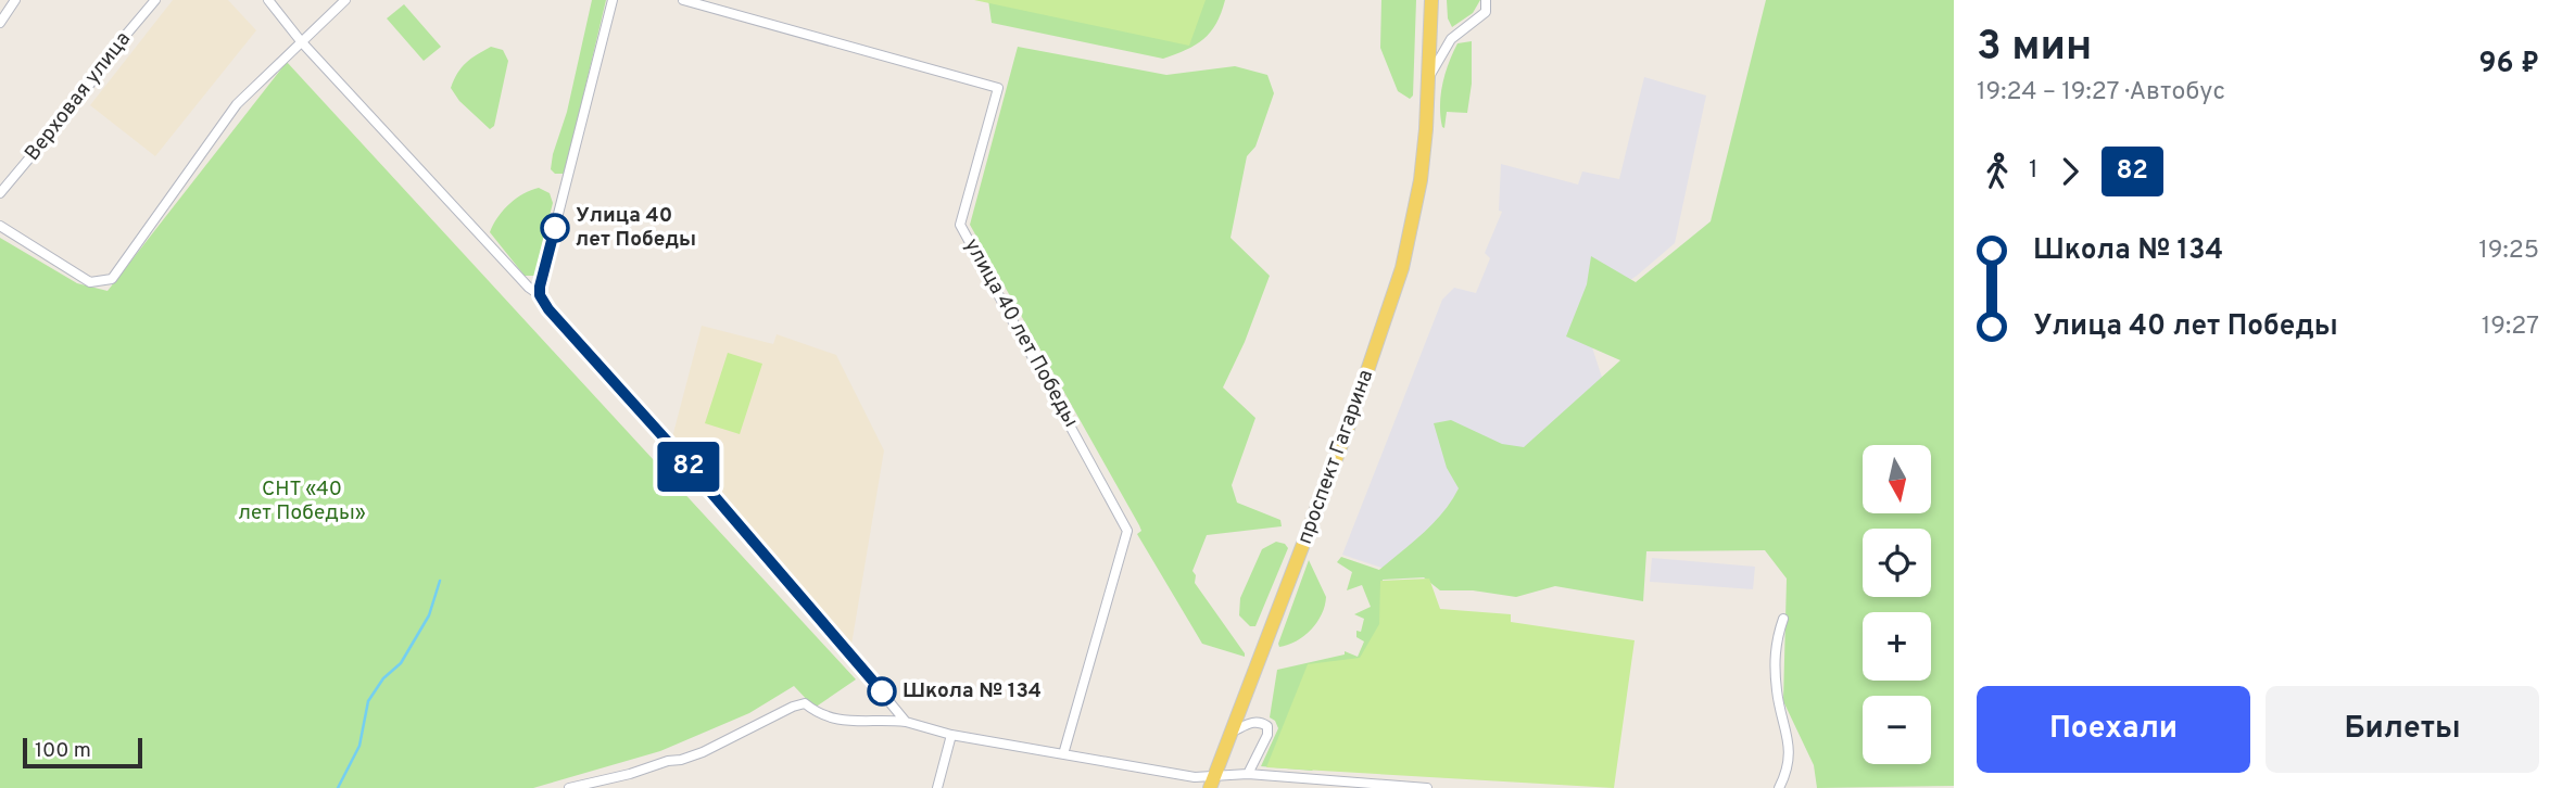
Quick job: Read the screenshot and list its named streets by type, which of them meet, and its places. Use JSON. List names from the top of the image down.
{
  "streets": {
    "main road": ["проспект Гагарина"],
    "street": ["Верховая улица", "улица 40 лет Победы"]
  },
  "parks": ["СНТ «40 лет Победы»"],
  "places": ["Улица 40 лет Победы", "Школа № 134"],
  "lines": ["bus line 82"],
  "scale_bar": "100 m",
  "north": "bottom",
  "page": {
    "on_map": "82",
    "heading": ["3 мин", "19:24 – 19:27 · Автобус", "96 ₽"],
    "legs": ["1", "82"],
    "list": [
      {
        "name": "Школа № 134",
        "value": "19:25"
      },
      {
        "name": "Улица 40 лет Победы",
        "value": "19:27"
      }
    ],
    "map_buttons": ["+", "−"],
    "buttons": ["Поехали", "Билеты"],
    "scale": "100 m"
  }
}
